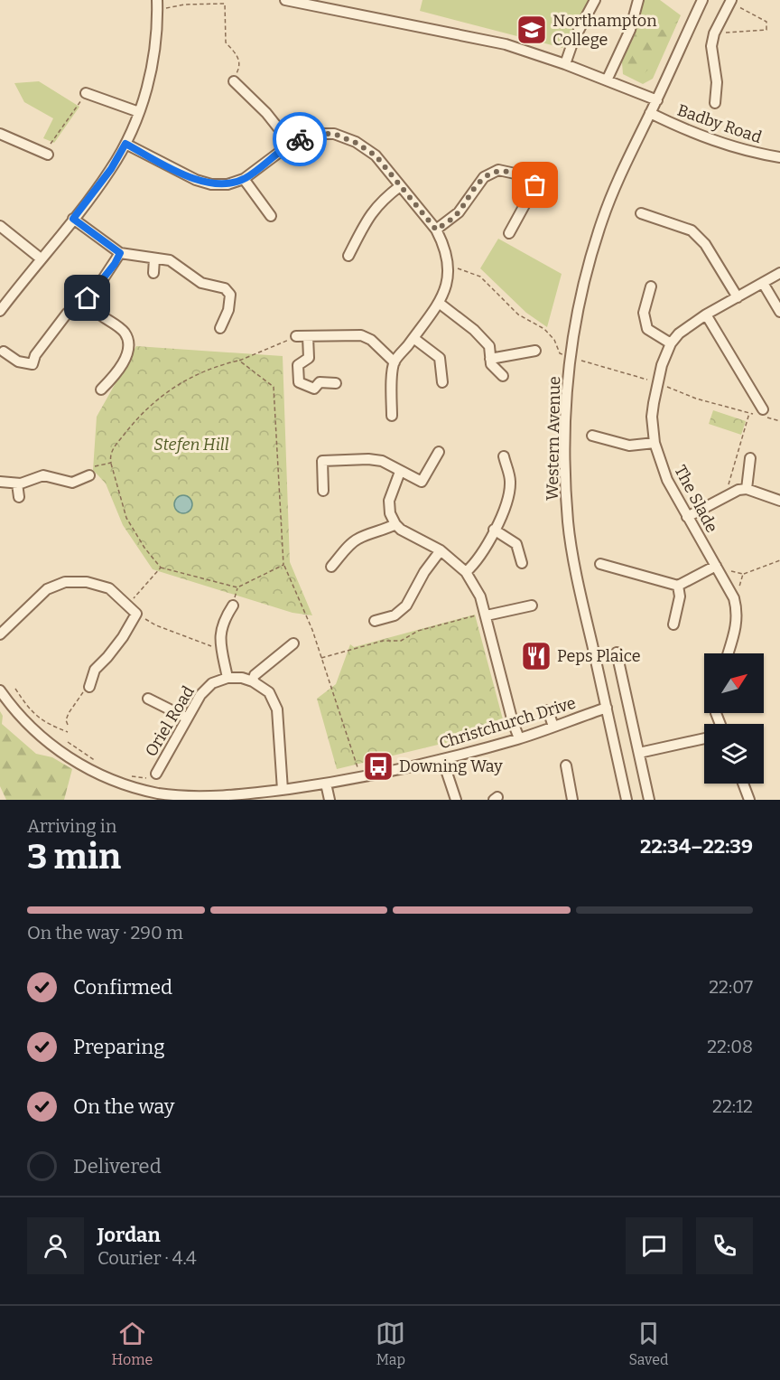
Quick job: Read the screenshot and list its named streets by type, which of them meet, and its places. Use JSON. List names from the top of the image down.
{
  "streets": {
    "street": [
      "Badby Road",
      "Western Avenue",
      "The Slade",
      "Oriel Road",
      "Christchurch Drive"
    ]
  },
  "crossings": [
    ["Badby Road", "Western Avenue"],
    ["Western Avenue", "Christchurch Drive"]
  ],
  "parks": ["Stefen Hill"],
  "places": {
    "school or university": ["Northampton College"],
    "restaurant": ["Peps Plaice"],
    "bus stop": ["Downing Way"]
  },
  "north": "top right",
  "page": {
    "heading": ["3 min", "Arriving in", "22:34–22:39"],
    "panel": ["Jordan", "Courier · 4.4"],
    "bar": "On the way · 290 m",
    "list": [
      ["Confirmed", "22:07"],
      ["Preparing", "22:08"],
      ["On the way", "22:12"],
      "Delivered"
    ],
    "tabs": ["Home", "Map", "Saved"]
  }
}
